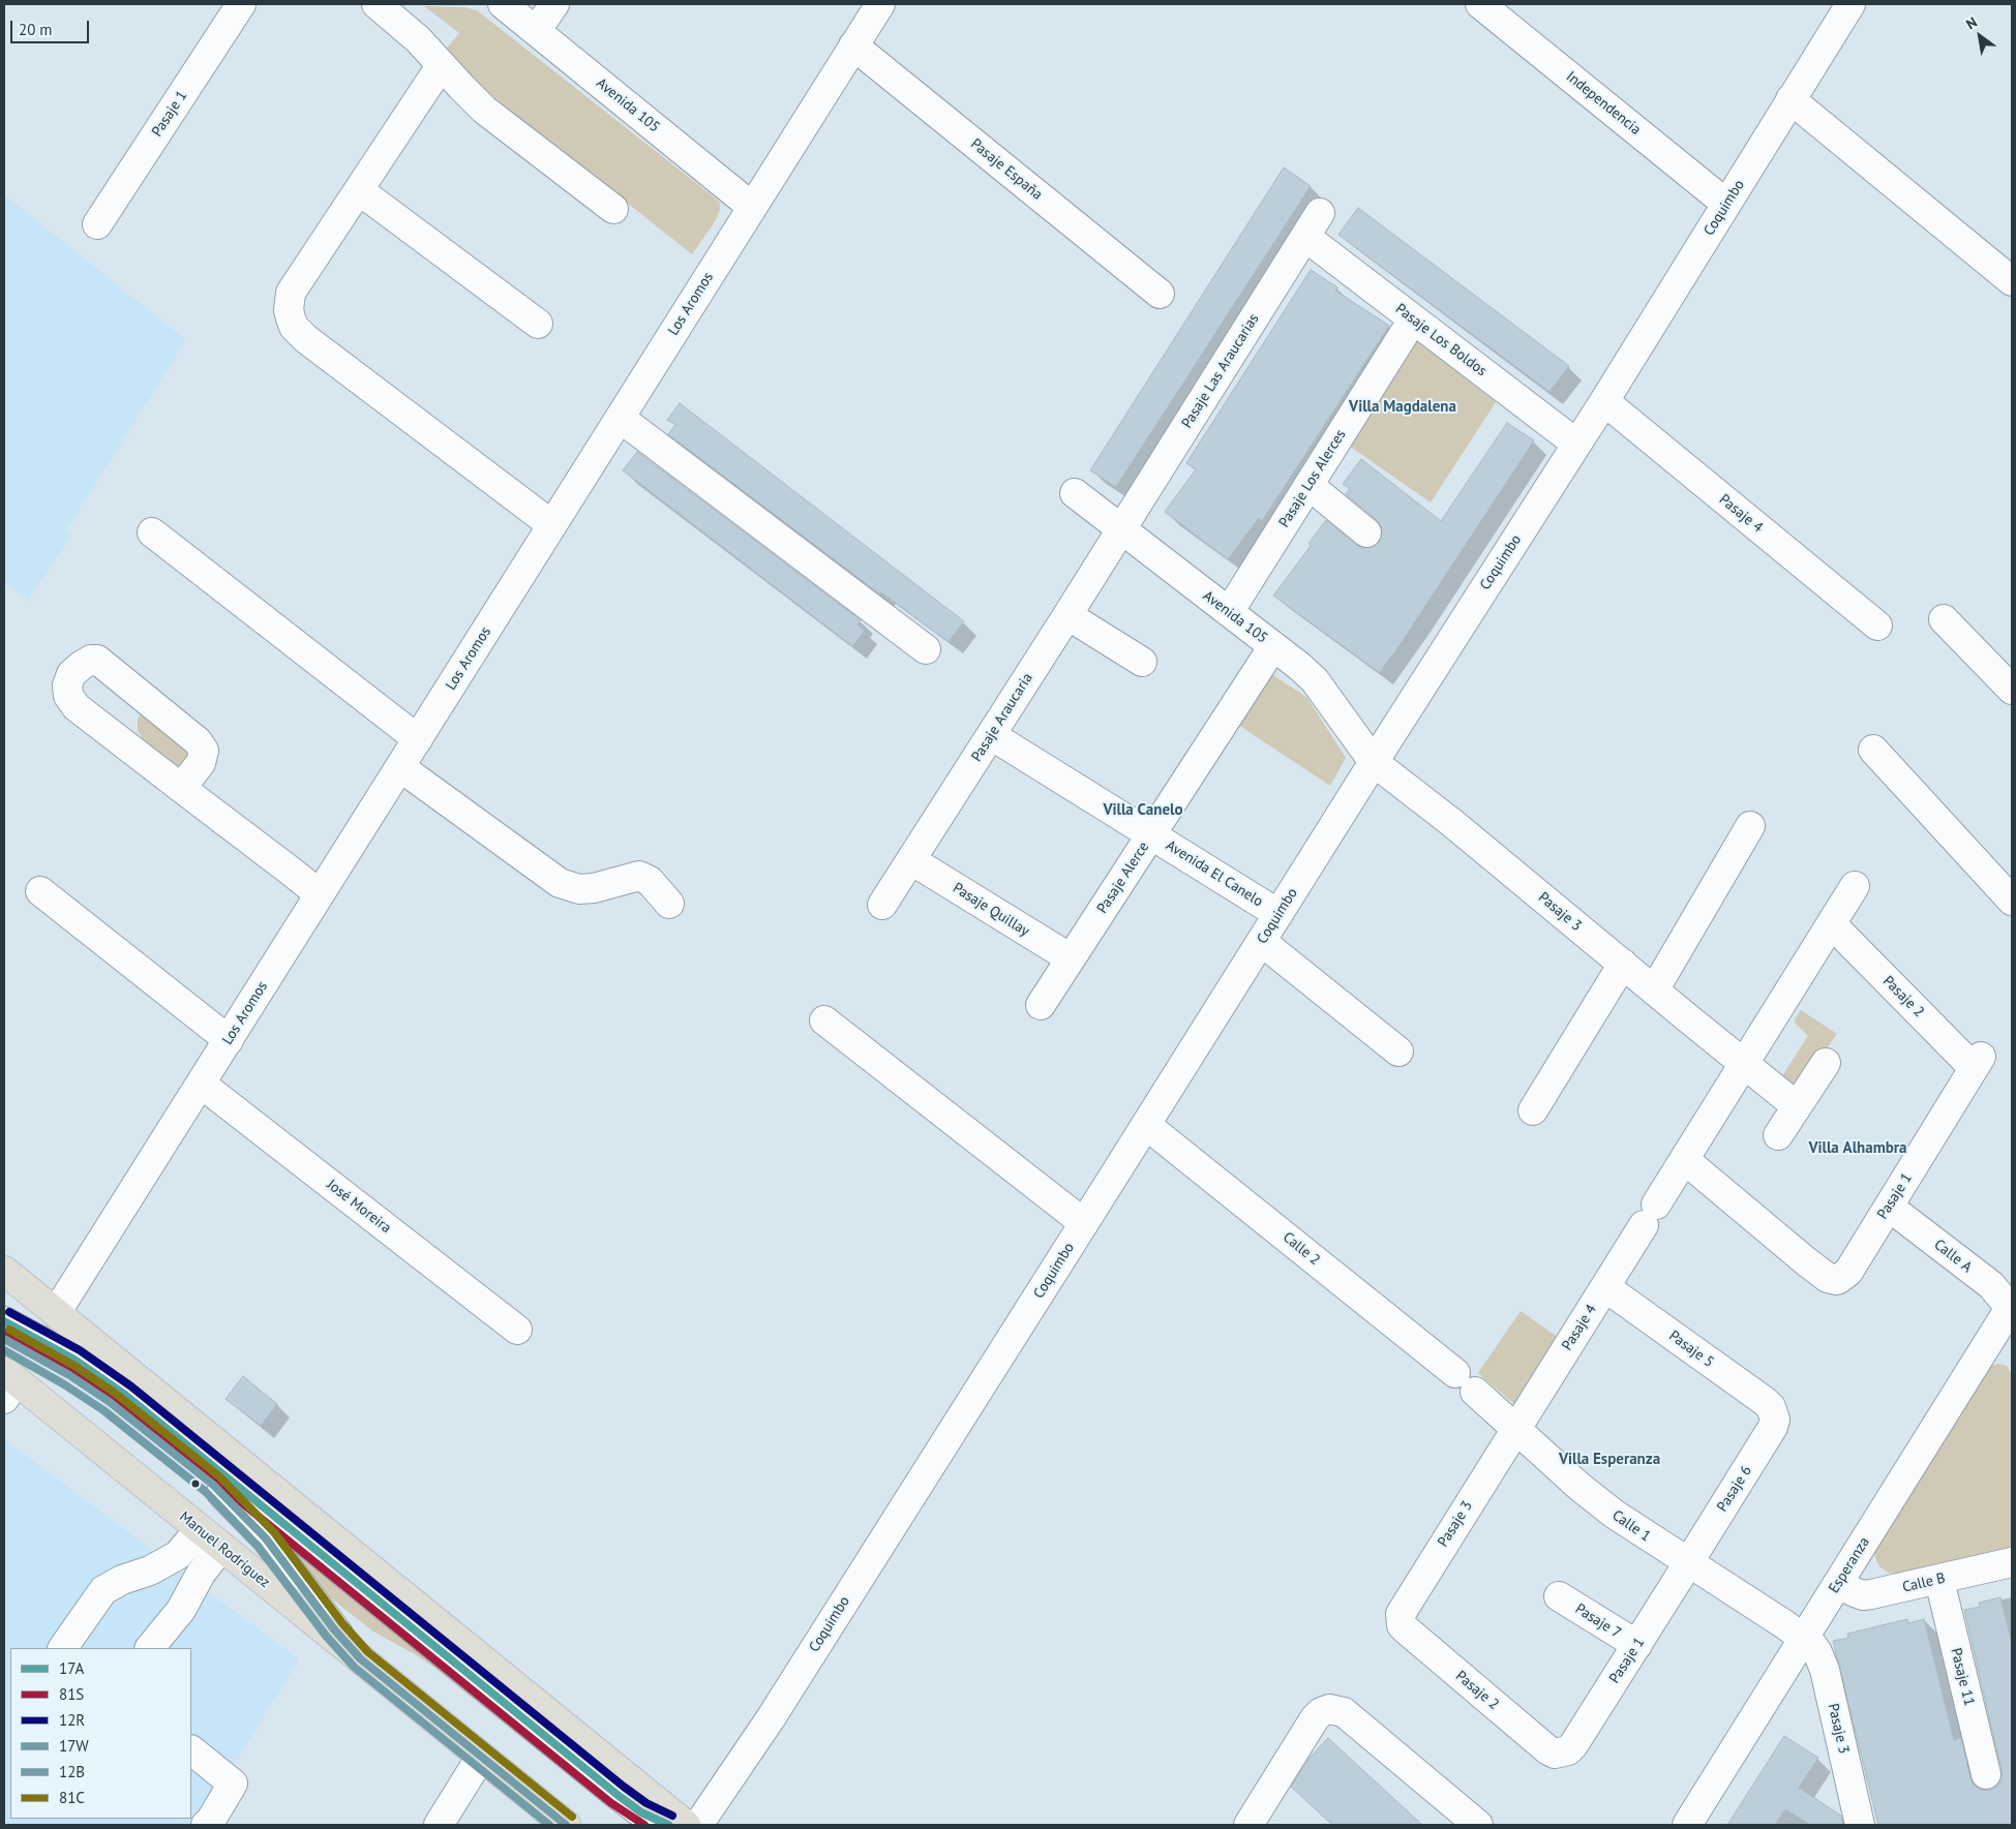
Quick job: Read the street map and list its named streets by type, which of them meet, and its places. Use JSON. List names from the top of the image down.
{
  "streets": {
    "main road": ["Manuel Rodríguez"],
    "street": [
      "Independencia",
      "Avenida 105",
      "Pasaje 1",
      "Pasaje España",
      "Coquimbo",
      "Los Aromos",
      "Pasaje Los Boldos",
      "Pasaje Las Araucarias",
      "Pasaje Los Alerces",
      "Pasaje 4",
      "Pasaje Araucaria",
      "Avenida El Canelo",
      "Pasaje Alerce",
      "Pasaje Quillay",
      "Pasaje 3",
      "Pasaje 2",
      "José Moreira",
      "Calle 2",
      "Calle A",
      "Pasaje 5",
      "Pasaje 6",
      "Calle 1",
      "Esperanza",
      "Calle B",
      "Pasaje 7",
      "Pasaje 11"
    ]
  },
  "crossings": [
    ["Independencia", "Coquimbo"],
    ["Avenida 105", "Coquimbo"],
    ["Avenida 105", "Los Aromos"],
    ["Avenida 105", "Pasaje Las Araucarias"],
    ["Avenida 105", "Pasaje Los Alerces"],
    ["Avenida 105", "Pasaje Araucaria"],
    ["Avenida 105", "Pasaje Alerce"],
    ["Avenida 105", "Pasaje 3"],
    ["Pasaje 1", "Pasaje 4"],
    ["Pasaje 1", "Pasaje 2"],
    ["Pasaje 1", "Calle A"],
    ["Pasaje 1", "Pasaje 6"],
    ["Pasaje 1", "Calle 1"],
    ["Pasaje 1", "Pasaje 7"],
    ["Pasaje España", "Los Aromos"],
    ["Coquimbo", "Pasaje Los Boldos"],
    ["Coquimbo", "Pasaje 4"],
    ["Coquimbo", "Avenida El Canelo"],
    ["Coquimbo", "Pasaje 3"],
    ["Coquimbo", "Calle 2"],
    ["Los Aromos", "José Moreira"],
    ["Pasaje Los Boldos", "Pasaje Las Araucarias"],
    ["Pasaje Los Boldos", "Pasaje Los Alerces"],
    ["Pasaje Las Araucarias", "Pasaje Araucaria"],
    ["Pasaje 4", "Pasaje 3"],
    ["Pasaje 4", "Pasaje 5"],
    ["Pasaje 4", "Calle 1"],
    ["Pasaje Araucaria", "Avenida El Canelo"],
    ["Pasaje Araucaria", "Pasaje Quillay"],
    ["Avenida El Canelo", "Pasaje Alerce"],
    ["Pasaje Alerce", "Pasaje Quillay"],
    ["Pasaje 3", "Pasaje 2"],
    ["Pasaje 3", "Calle 1"],
    ["Pasaje 3", "Esperanza"],
    ["Calle 2", "Calle 1"],
    ["Calle A", "Esperanza"],
    ["Pasaje 5", "Pasaje 6"],
    ["Pasaje 6", "Calle 1"],
    ["Calle 1", "Esperanza"],
    ["Esperanza", "Calle B"],
    ["Calle B", "Pasaje 11"]
  ],
  "districts": [
    "Villa Magdalena",
    "Villa Canelo",
    "Villa Alhambra",
    "Villa Esperanza"
  ],
  "lines": [
    "transit line 12R",
    "transit line 17A",
    "transit line 81C",
    "transit line 81S",
    "transit line 17W",
    "transit line 12B"
  ],
  "legend": [
    "17A",
    "81S",
    "12R",
    "17W",
    "12B",
    "81C"
  ],
  "scale_bar": "20 m",
  "north": "top left"
}
